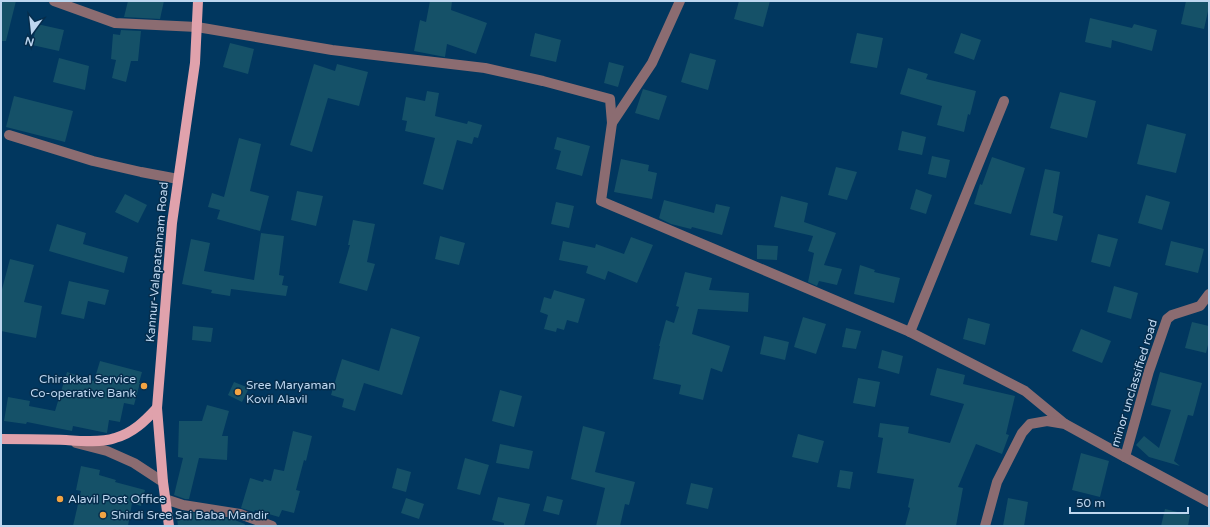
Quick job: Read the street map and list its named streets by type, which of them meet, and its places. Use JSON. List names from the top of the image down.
{
  "streets": {
    "main road": ["Kannur-Valapatannam Road"],
    "street": ["minor unclassified road"]
  },
  "places": [
    "Chirakkal Service Co-operative Bank",
    "Sree Maryaman Kovil Alavil",
    "Alavil Post Office",
    "Shirdi Sree Sai Baba Mandir"
  ],
  "scale_bar": "50 m",
  "north": "bottom"
}
